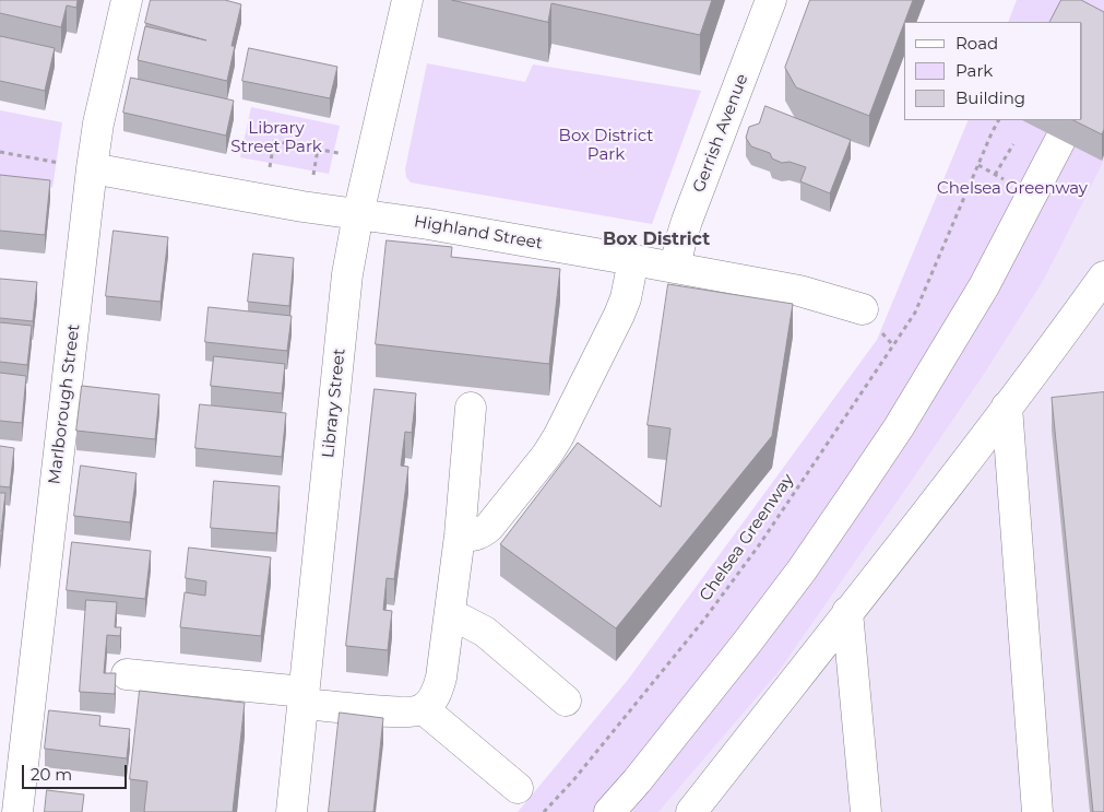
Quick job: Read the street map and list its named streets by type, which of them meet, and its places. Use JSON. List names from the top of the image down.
{
  "streets": {
    "street": [
      "Gerrish Avenue",
      "Highland Street",
      "Library Street",
      "Marlborough Street"
    ],
    "path": ["Chelsea Greenway"]
  },
  "crossings": [
    ["Gerrish Avenue", "Highland Street"],
    ["Highland Street", "Library Street"],
    ["Highland Street", "Marlborough Street"]
  ],
  "districts": ["Box District"],
  "parks": ["Library Street Park", "Box District Park", "Chelsea Greenway"],
  "legend": ["Road", "Park", "Building"],
  "scale_bar": "20 m"
}
